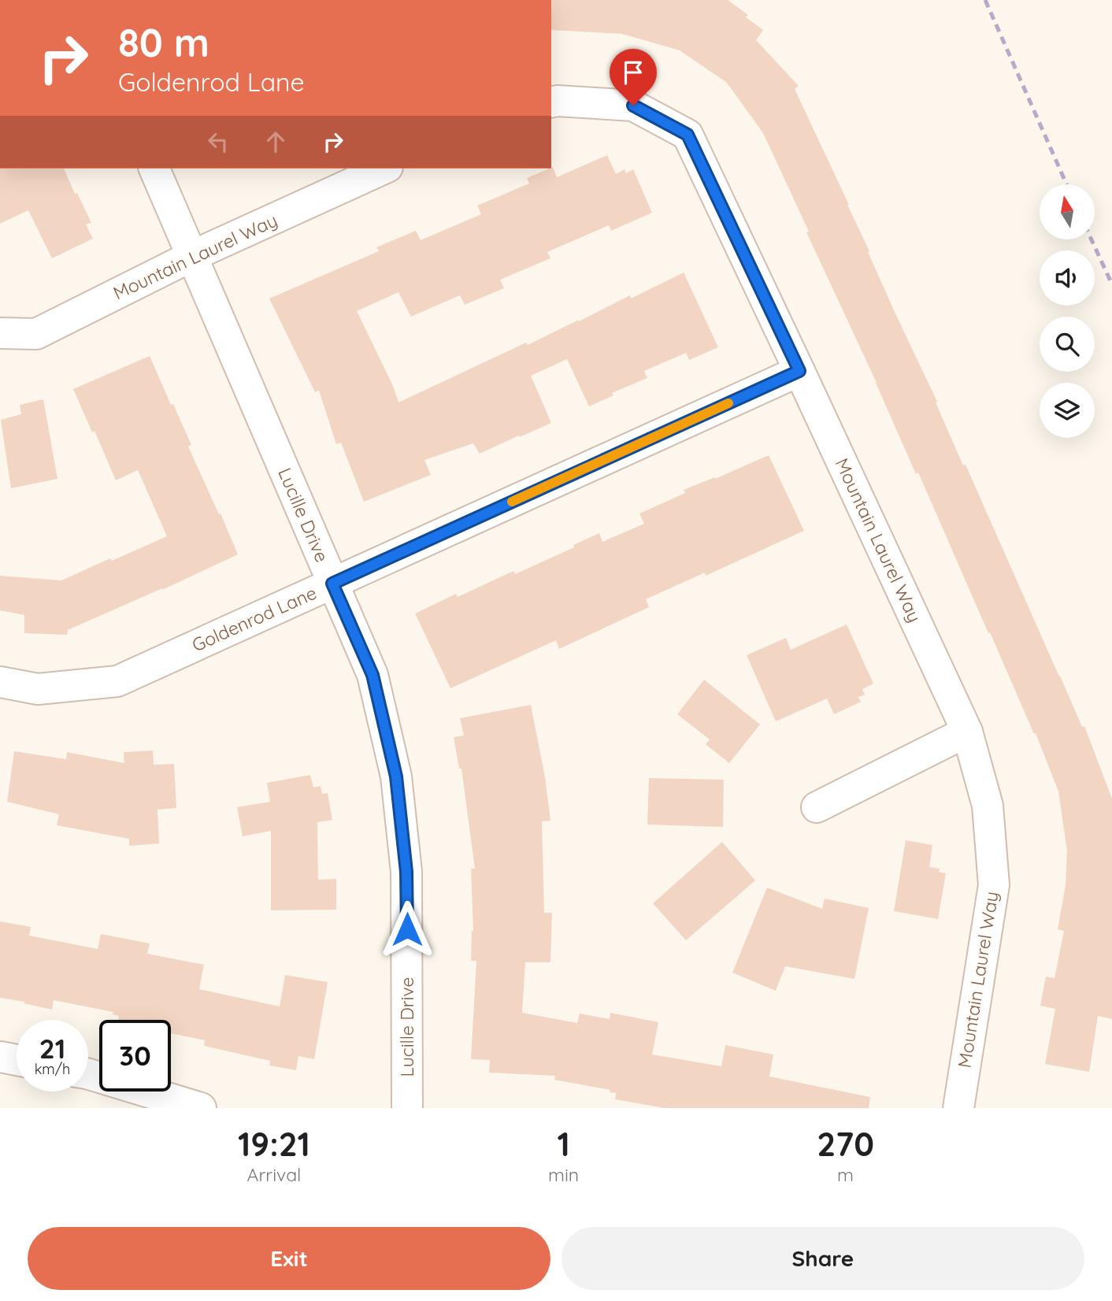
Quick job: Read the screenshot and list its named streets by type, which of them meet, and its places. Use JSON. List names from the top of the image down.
{
  "streets": {
    "street": ["Mountain Laurel Way", "Lucille Drive", "Goldenrod Lane"]
  },
  "crossings": [
    ["Mountain Laurel Way", "Lucille Drive"],
    ["Mountain Laurel Way", "Goldenrod Lane"],
    ["Lucille Drive", "Goldenrod Lane"]
  ],
  "north": "top",
  "page": {
    "turn": ["80 m", "Goldenrod Lane"],
    "speed": "21 km/h",
    "limit": "30",
    "eta": [
      "19:21",
      "Arrival",
      "1",
      "min",
      "270",
      "m"
    ],
    "buttons": ["Exit", "Share"]
  }
}
